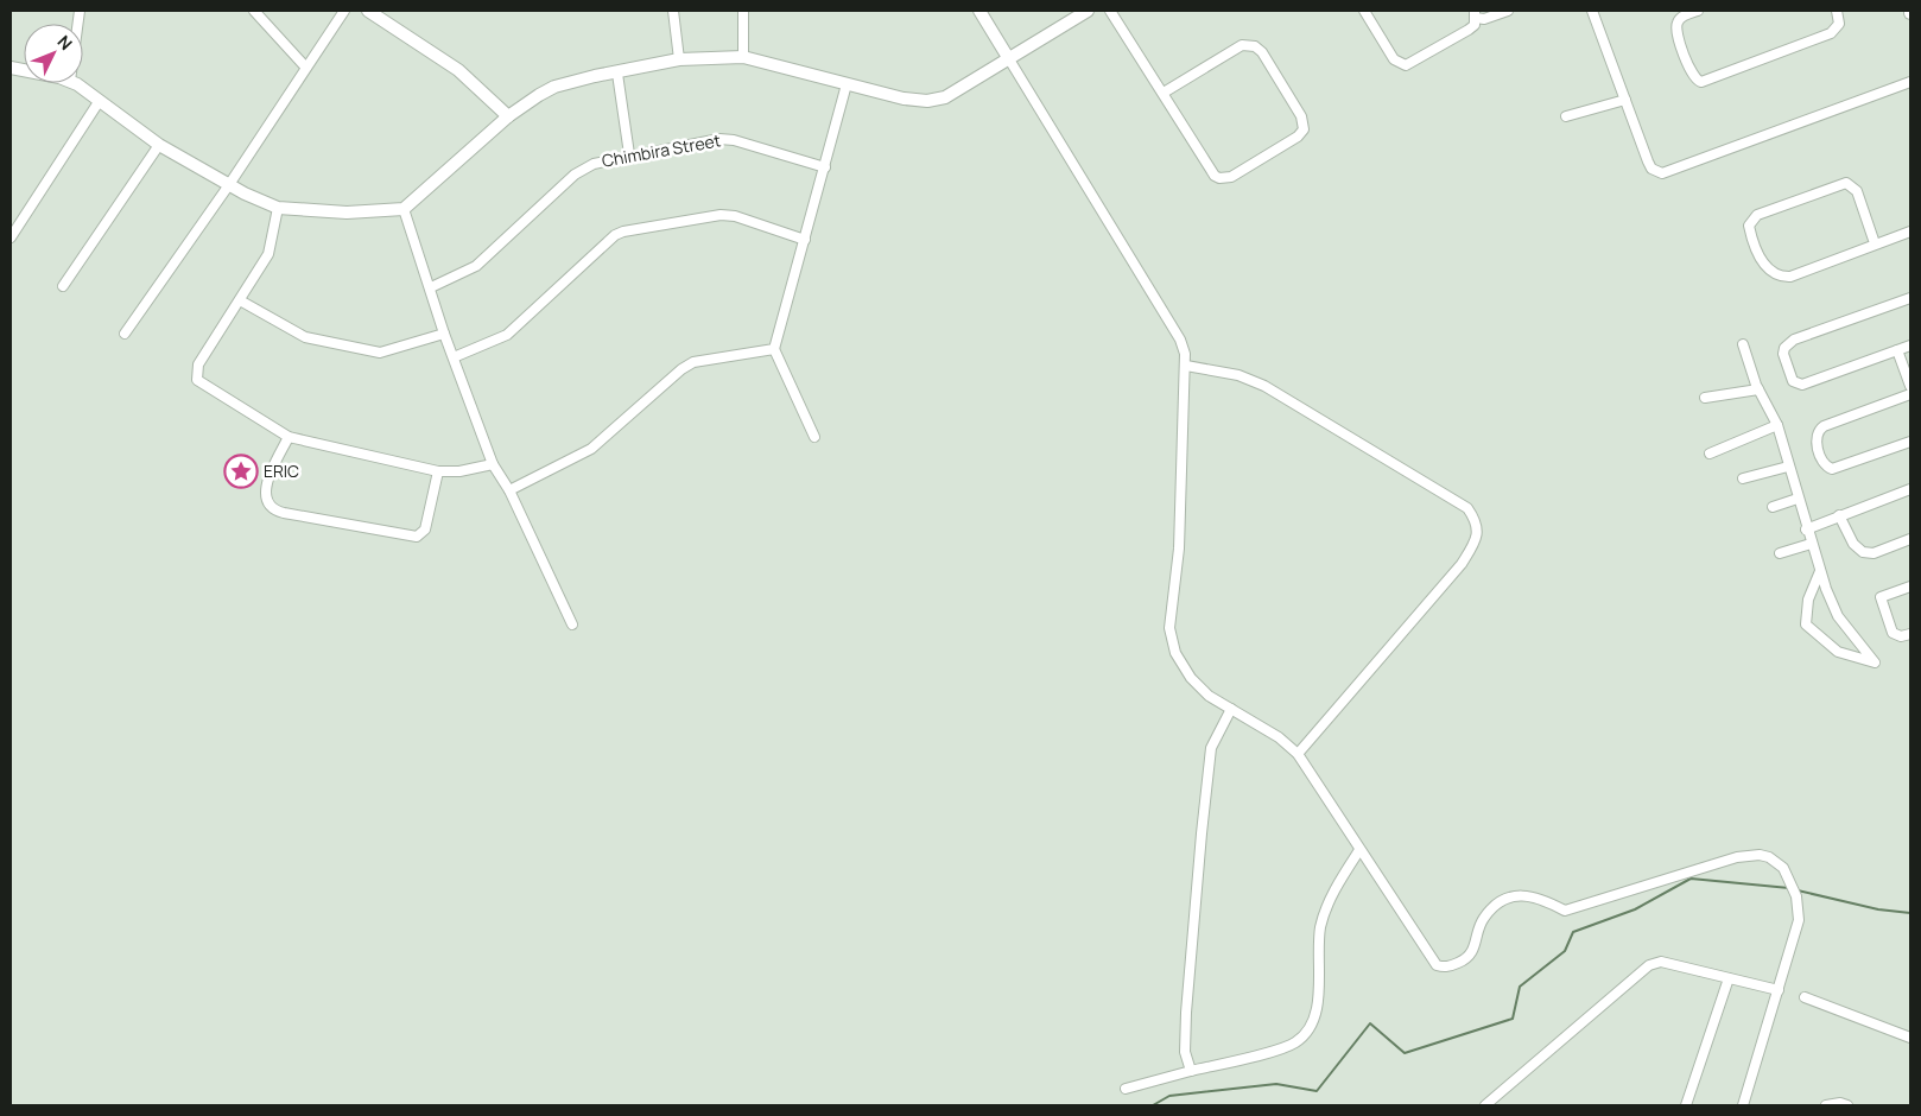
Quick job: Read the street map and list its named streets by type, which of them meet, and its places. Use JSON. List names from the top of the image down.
{
  "streets": {
    "street": ["Chimbira Street"]
  },
  "places": {
    "place": ["ERIC"]
  },
  "north": "top right"
}
